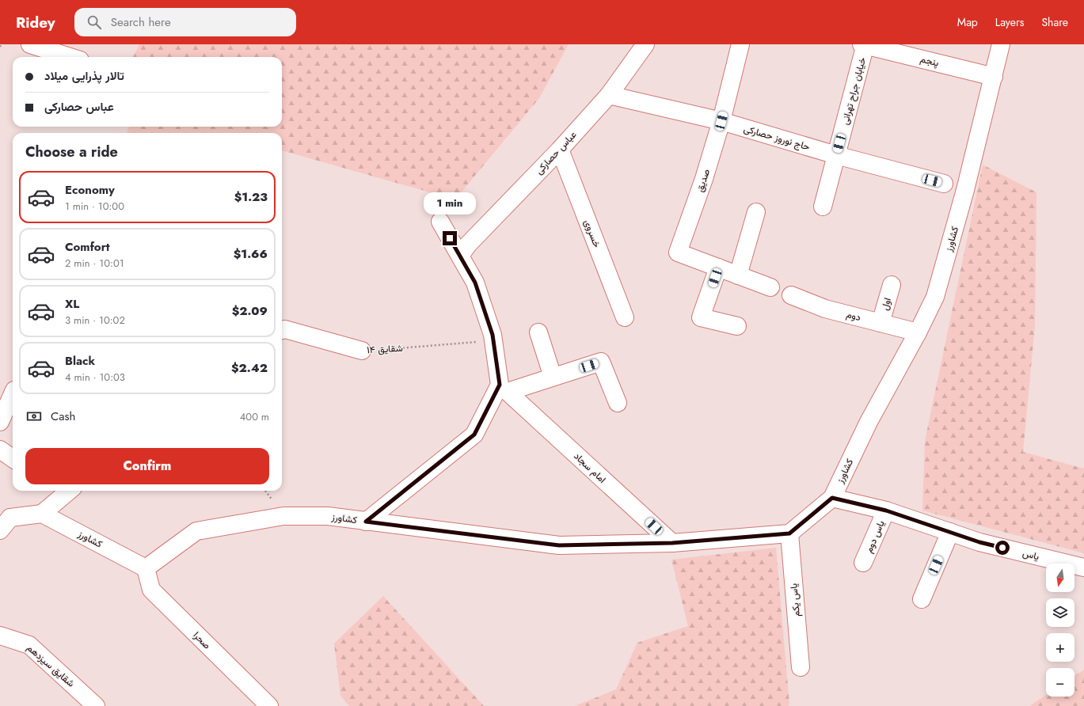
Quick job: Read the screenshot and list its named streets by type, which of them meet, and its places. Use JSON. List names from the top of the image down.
{
  "streets": {
    "street": [
      "پنجم",
      "خیابان جراح تهرانی",
      "حاج نوروز حصارکی",
      "عباس حصارکی",
      "صدیق",
      "خسروی",
      "کشاورز",
      "اول",
      "دوم",
      "شقایق ۱۴",
      "امام سجاد",
      "یاس دوم",
      "یاس",
      "یاس یکم",
      "صحرا",
      "شقایق سیزدهم"
    ]
  },
  "crossings": [
    ["پنجم", "خیابان جراح تهرانی"],
    ["پنجم", "کشاورز"],
    ["خیابان جراح تهرانی", "حاج نوروز حصارکی"],
    ["حاج نوروز حصارکی", "عباس حصارکی"],
    ["حاج نوروز حصارکی", "صدیق"],
    ["عباس حصارکی", "خسروی"],
    ["کشاورز", "دوم"],
    ["کشاورز", "امام سجاد"],
    ["کشاورز", "یاس"],
    ["کشاورز", "یاس یکم"],
    ["کشاورز", "صحرا"],
    ["اول", "دوم"],
    ["یاس دوم", "یاس"]
  ],
  "north": "bottom",
  "page": {
    "header": "Ridey",
    "search": "Search here",
    "nav": ["Map", "Layers", "Share"],
    "banner": ["تالار پذرایی میلاد", "عباس حصارکی"],
    "heading": "Choose a ride",
    "list": [
      {
        "name": "Economy",
        "note": "1 min · 10:00",
        "value": "$1.23"
      },
      {
        "name": "Comfort",
        "note": "2 min · 10:01",
        "value": "$1.66"
      },
      {
        "name": "XL",
        "note": "3 min · 10:02",
        "value": "$2.09"
      },
      {
        "name": "Black",
        "note": "4 min · 10:03",
        "value": "$2.42"
      }
    ],
    "bubble": "1 min",
    "pay": ["Cash", "400 m"],
    "buttons": "Confirm",
    "map_buttons": ["+", "−"]
  }
}
